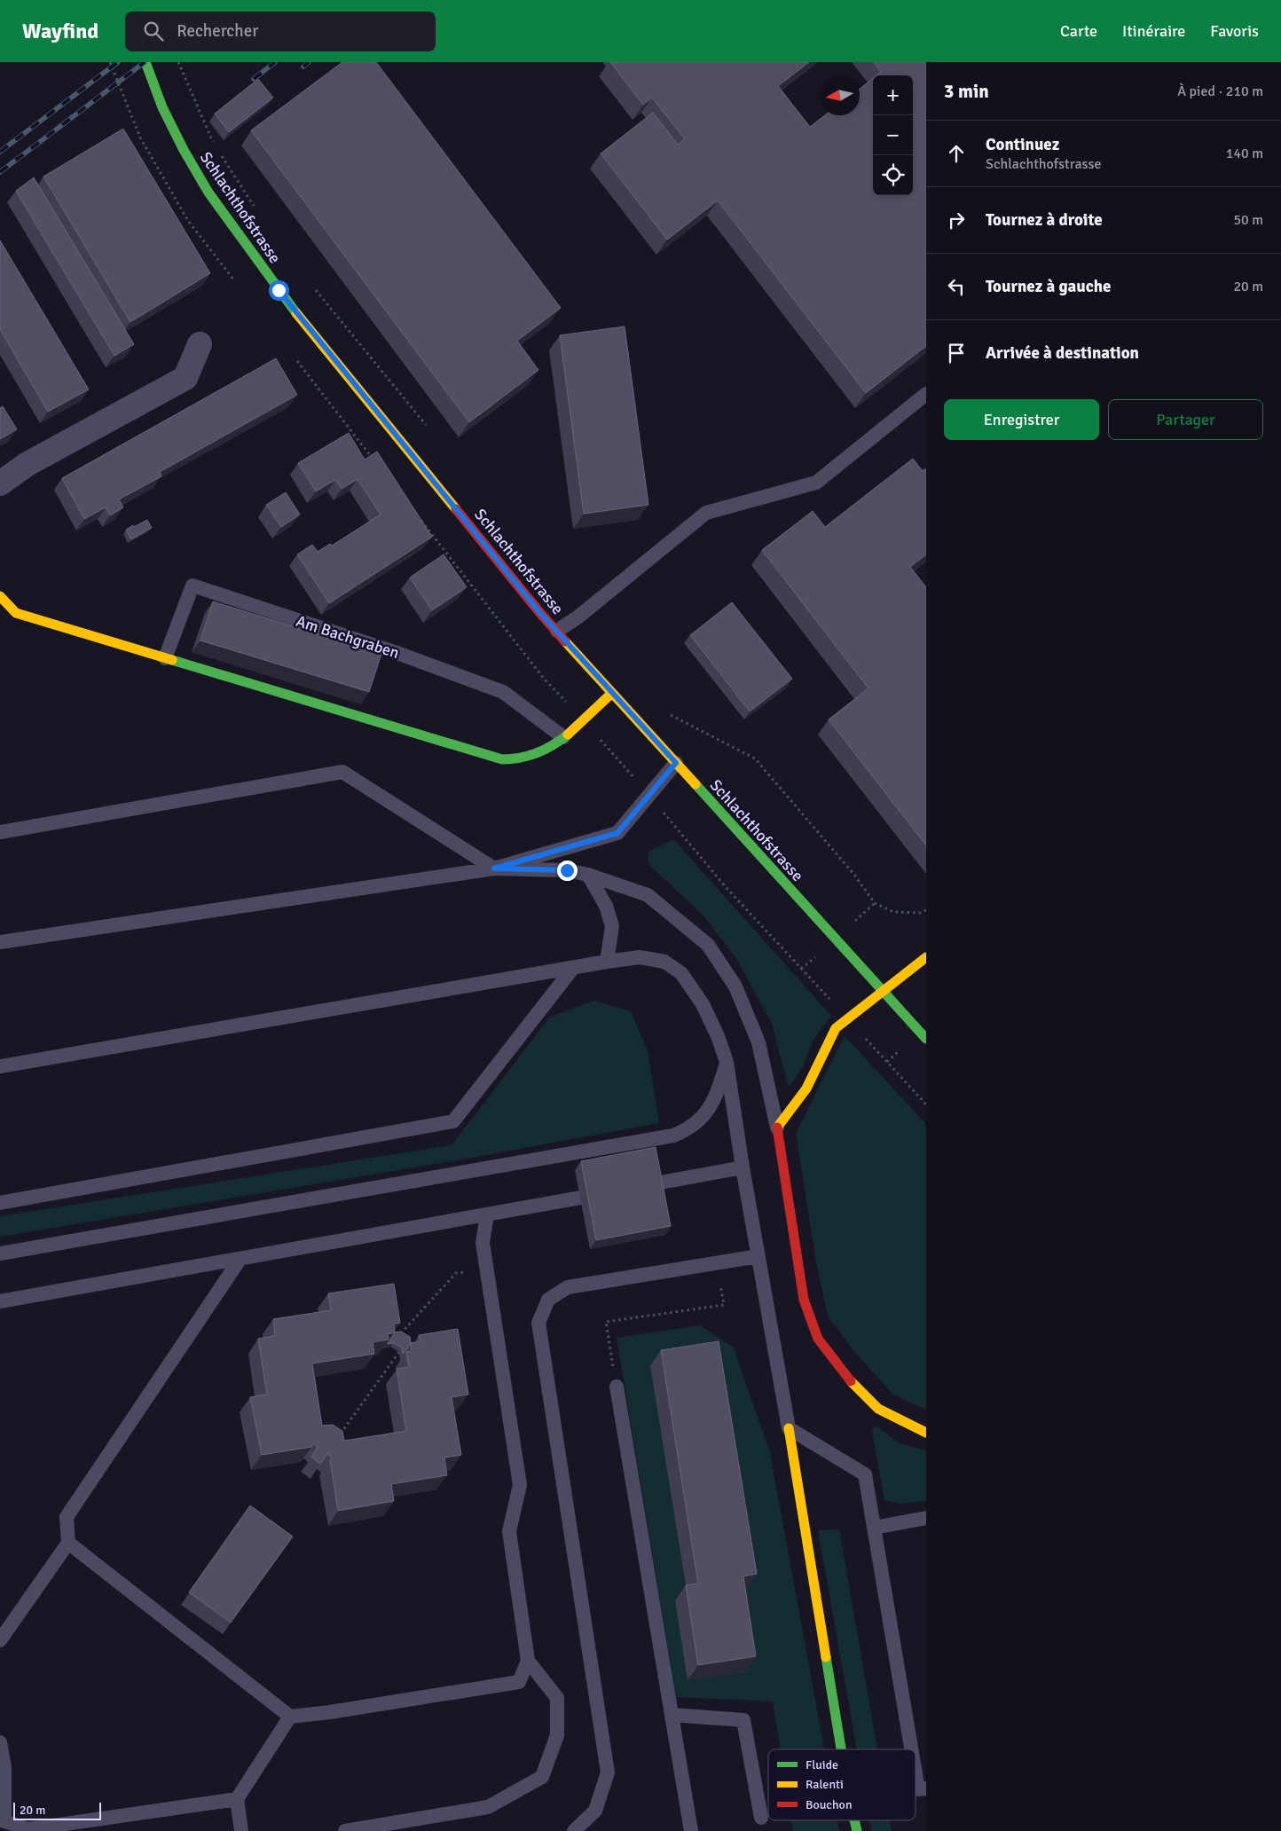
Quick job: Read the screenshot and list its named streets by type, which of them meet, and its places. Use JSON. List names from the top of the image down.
{
  "streets": {
    "main road": ["Schlachthofstrasse"],
    "lane": ["Am Bachgraben"]
  },
  "legend": ["Fluide", "Ralenti", "Bouchon"],
  "scale_bar": "20 m",
  "north": "left",
  "page": {
    "header": "Wayfind",
    "search": "Rechercher",
    "nav": ["Carte", "Itinéraire", "Favoris"],
    "heading": ["3 min", "À pied · 210 m"],
    "map_buttons": ["+", "−"],
    "list": [
      ["Continuez", "Schlachthofstrasse", "140 m"],
      ["Tournez à droite", "50 m"],
      ["Tournez à gauche", "20 m"],
      "Arrivée à destination"
    ],
    "buttons": ["Enregistrer", "Partager"],
    "scale": "20 m"
  }
}
